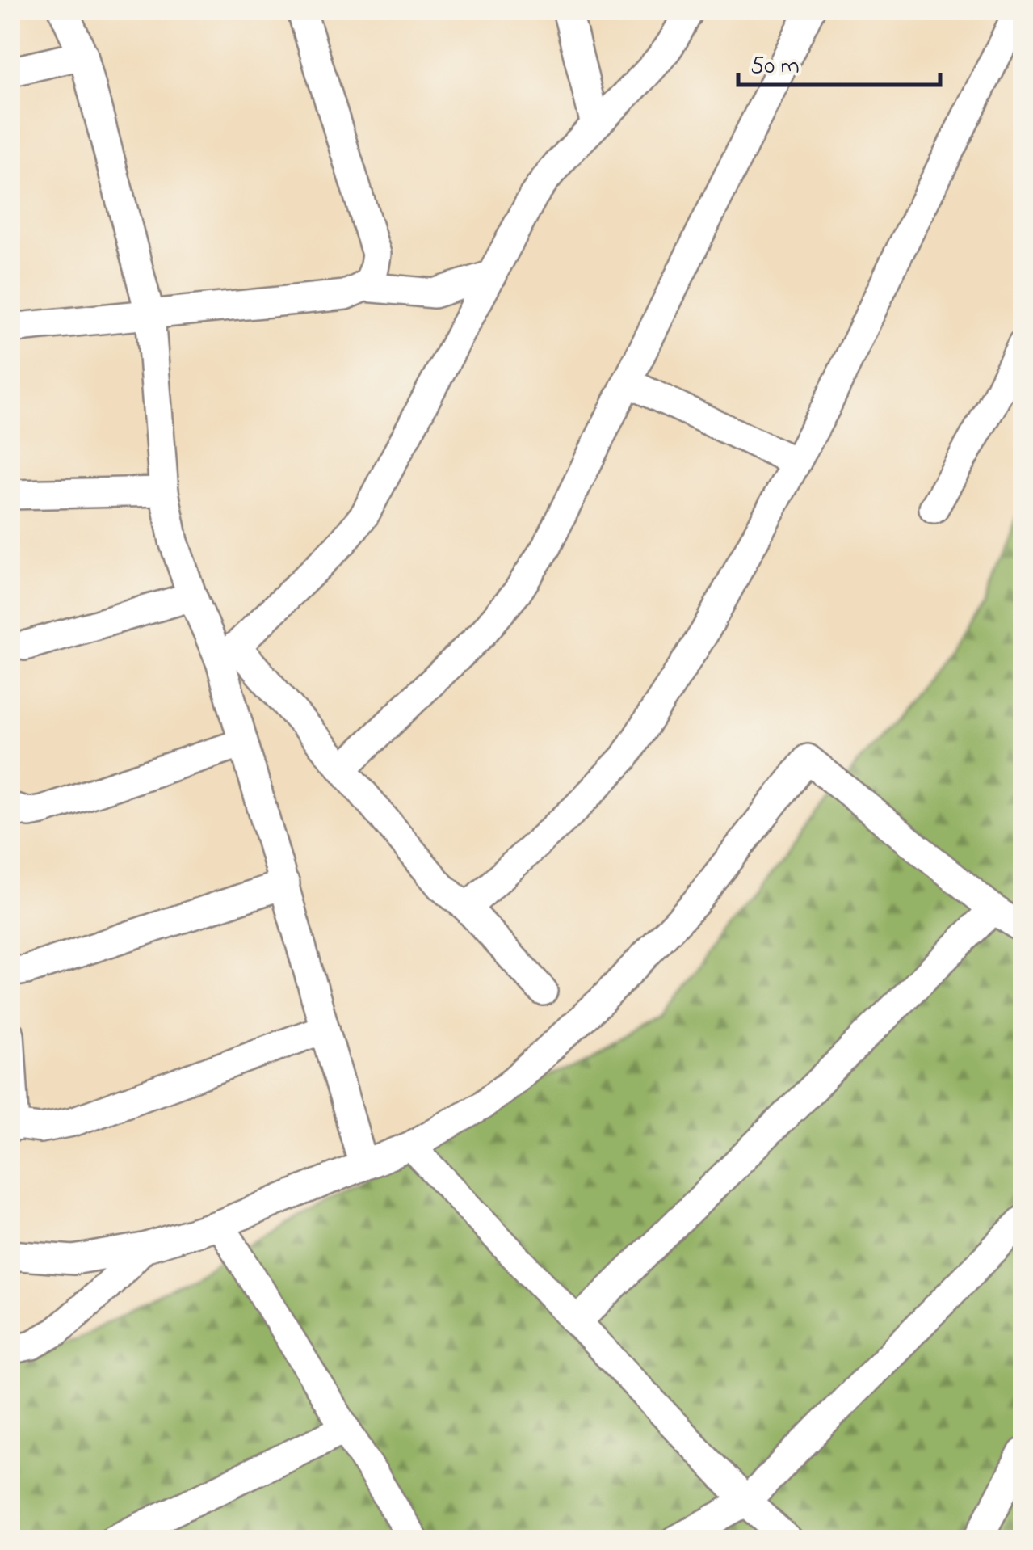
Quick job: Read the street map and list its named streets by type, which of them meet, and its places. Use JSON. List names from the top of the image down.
{
  "scale_bar": "50 m"
}
